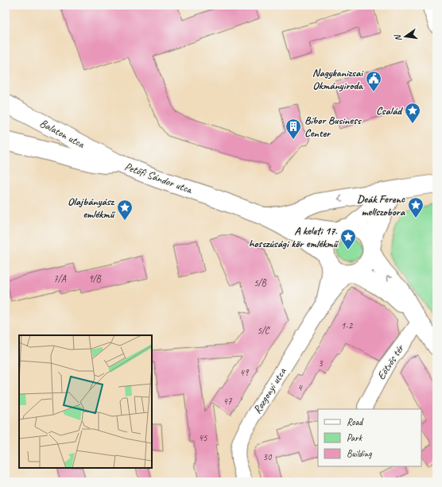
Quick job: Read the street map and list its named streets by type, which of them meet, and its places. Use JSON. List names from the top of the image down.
{
  "streets": {
    "street": [
      "Balaton utca",
      "Petőfi Sándor utca",
      "Eötvös tér",
      "Rozgonyi utca"
    ]
  },
  "crossings": [
    ["Balaton utca", "Petőfi Sándor utca"],
    ["Petőfi Sándor utca", "Rozgonyi utca"]
  ],
  "places": {
    "public building": ["Nagykanizsai Okmányiroda"],
    "place": [
      "Család",
      "Deák Ferenc mellszobora",
      "Olajbányász emlékmű",
      "A keleti 17. hosszúsági kör emlékmű"
    ],
    "building": ["Bíbor Business Center"]
  },
  "house_numbers": [
    "7/A",
    "9/B",
    "5/B",
    "1-2",
    "5/C",
    "3",
    "49",
    "4",
    "47",
    "45",
    "30"
  ],
  "legend": ["Road", "Park", "Building"],
  "north": "left"
}
